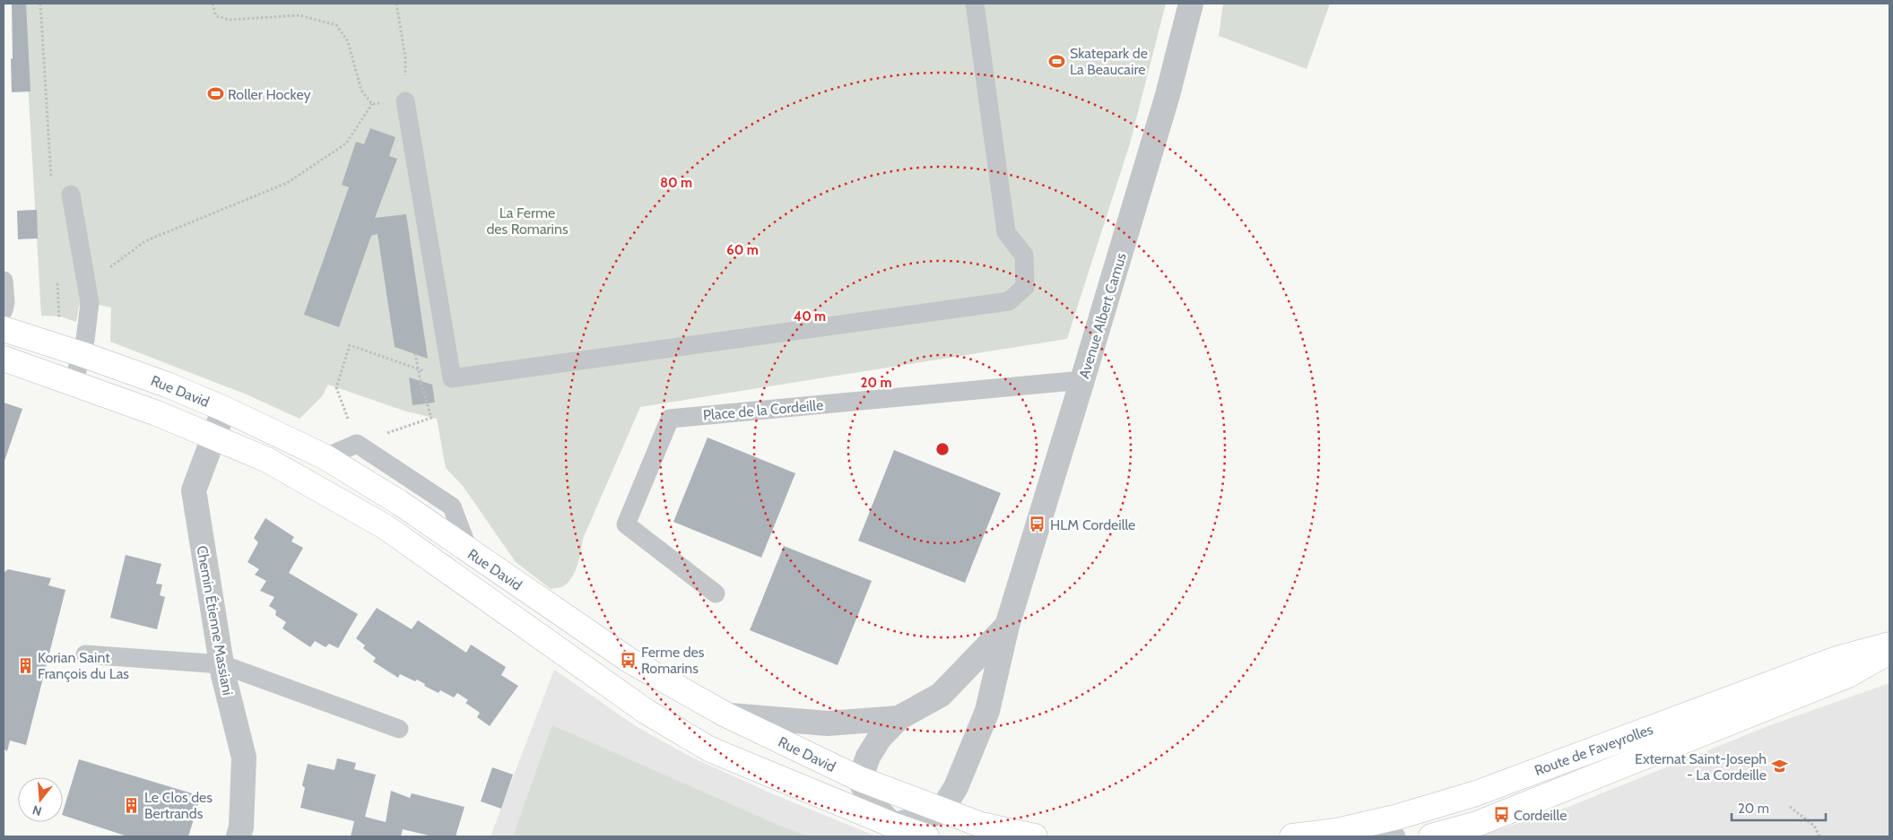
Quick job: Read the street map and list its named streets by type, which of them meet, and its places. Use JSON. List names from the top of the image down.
{
  "streets": {
    "main road": ["Rue David", "Route de Faveyrolles"],
    "street": ["Avenue Albert Camus", "Chemin Étienne Massiani"],
    "lane": ["Place de la Cordeille"]
  },
  "crossings": [
    ["Avenue Albert Camus", "Rue David"],
    ["Avenue Albert Camus", "Place de la Cordeille"],
    ["Rue David", "Chemin Étienne Massiani"]
  ],
  "parks": ["La Ferme des Romarins"],
  "places": {
    "sports": ["Skatepark de La Beaucaire", "Roller Hockey"],
    "bus stop": ["HLM Cordeille", "Ferme des Romarins", "Cordeille"],
    "building": ["Korian Saint François du Las", "Le Clos des Bertrands"],
    "school or university": ["Externat Saint-Joseph - La Cordeille"]
  },
  "scale_bar": "20 m",
  "north": "bottom",
  "rings": [
    "80 m",
    "60 m",
    "40 m",
    "20 m"
  ]
}
